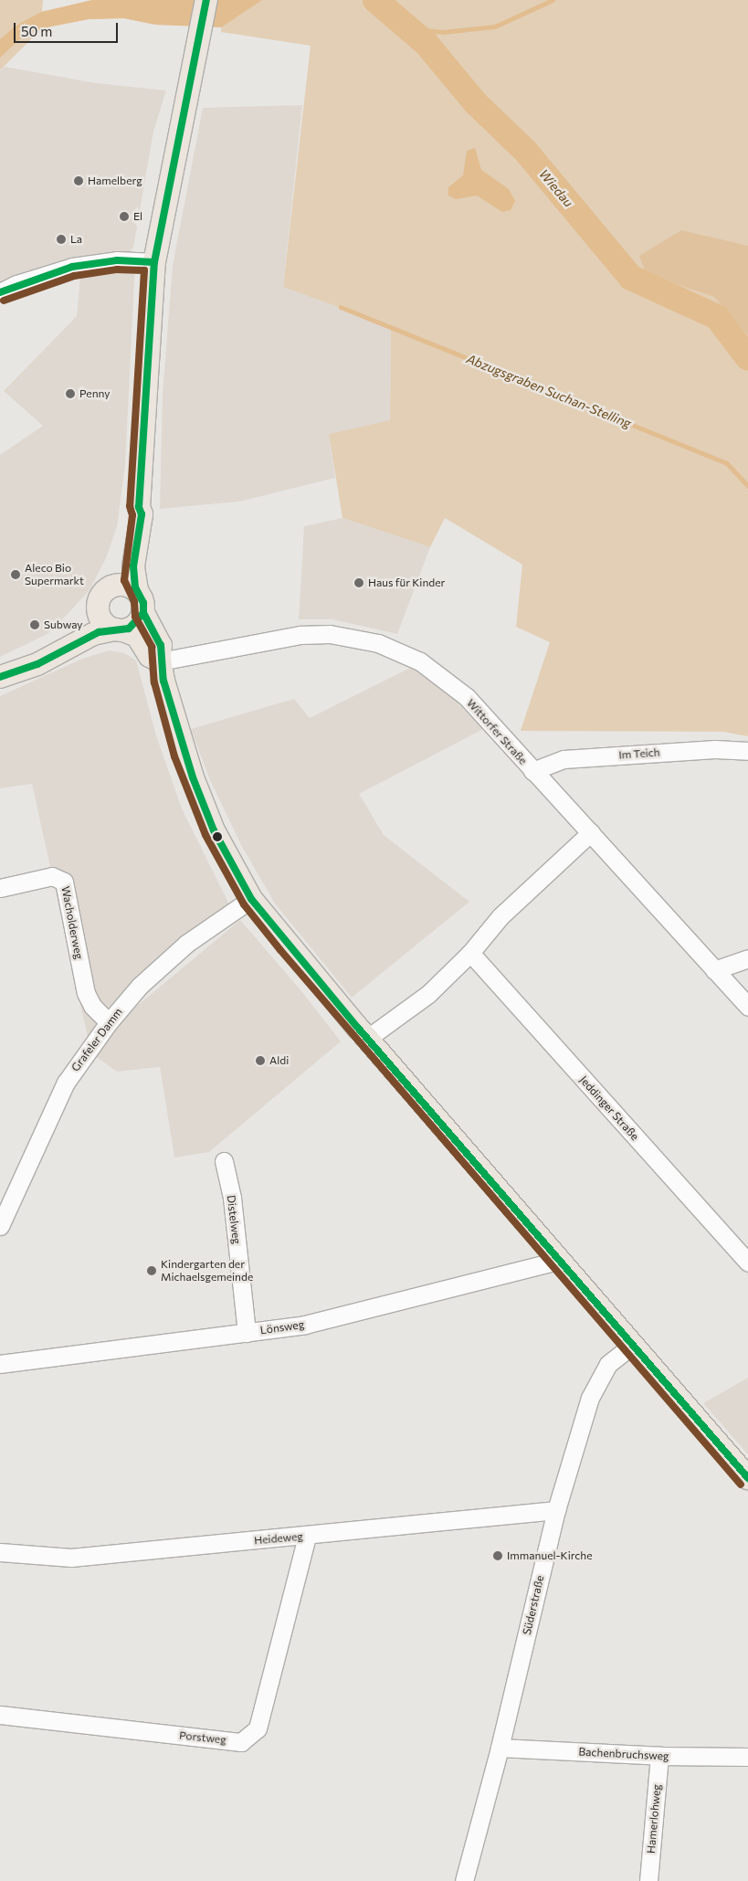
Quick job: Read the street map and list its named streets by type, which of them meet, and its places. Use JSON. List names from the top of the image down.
{
  "streets": {
    "street": [
      "Wittorfer Straße",
      "Im Teich",
      "Wacholderweg",
      "Grafeler Damm",
      "Jeddinger Straße",
      "Distelweg",
      "Lönsweg",
      "Heideweg",
      "Süderstraße",
      "Porstweg",
      "Bachenbruchsweg",
      "Hamerlohweg"
    ]
  },
  "crossings": [
    ["Wittorfer Straße", "Im Teich"],
    ["Wacholderweg", "Grafeler Damm"],
    ["Distelweg", "Lönsweg"],
    ["Heideweg", "Süderstraße"],
    ["Heideweg", "Porstweg"],
    ["Süderstraße", "Bachenbruchsweg"],
    ["Bachenbruchsweg", "Hamerlohweg"]
  ],
  "water": ["Wiedau", "Abzugsgraben Suchan-Stelling"],
  "places": [
    "Hamelberg",
    "El",
    "La",
    "Penny",
    "Aleco Bio Supermarkt",
    "Haus für Kinder",
    "Subway",
    "Aldi",
    "Kindergarten der Michaelsgemeinde",
    "Immanuel-Kirche"
  ],
  "scale_bar": "50 m"
}
